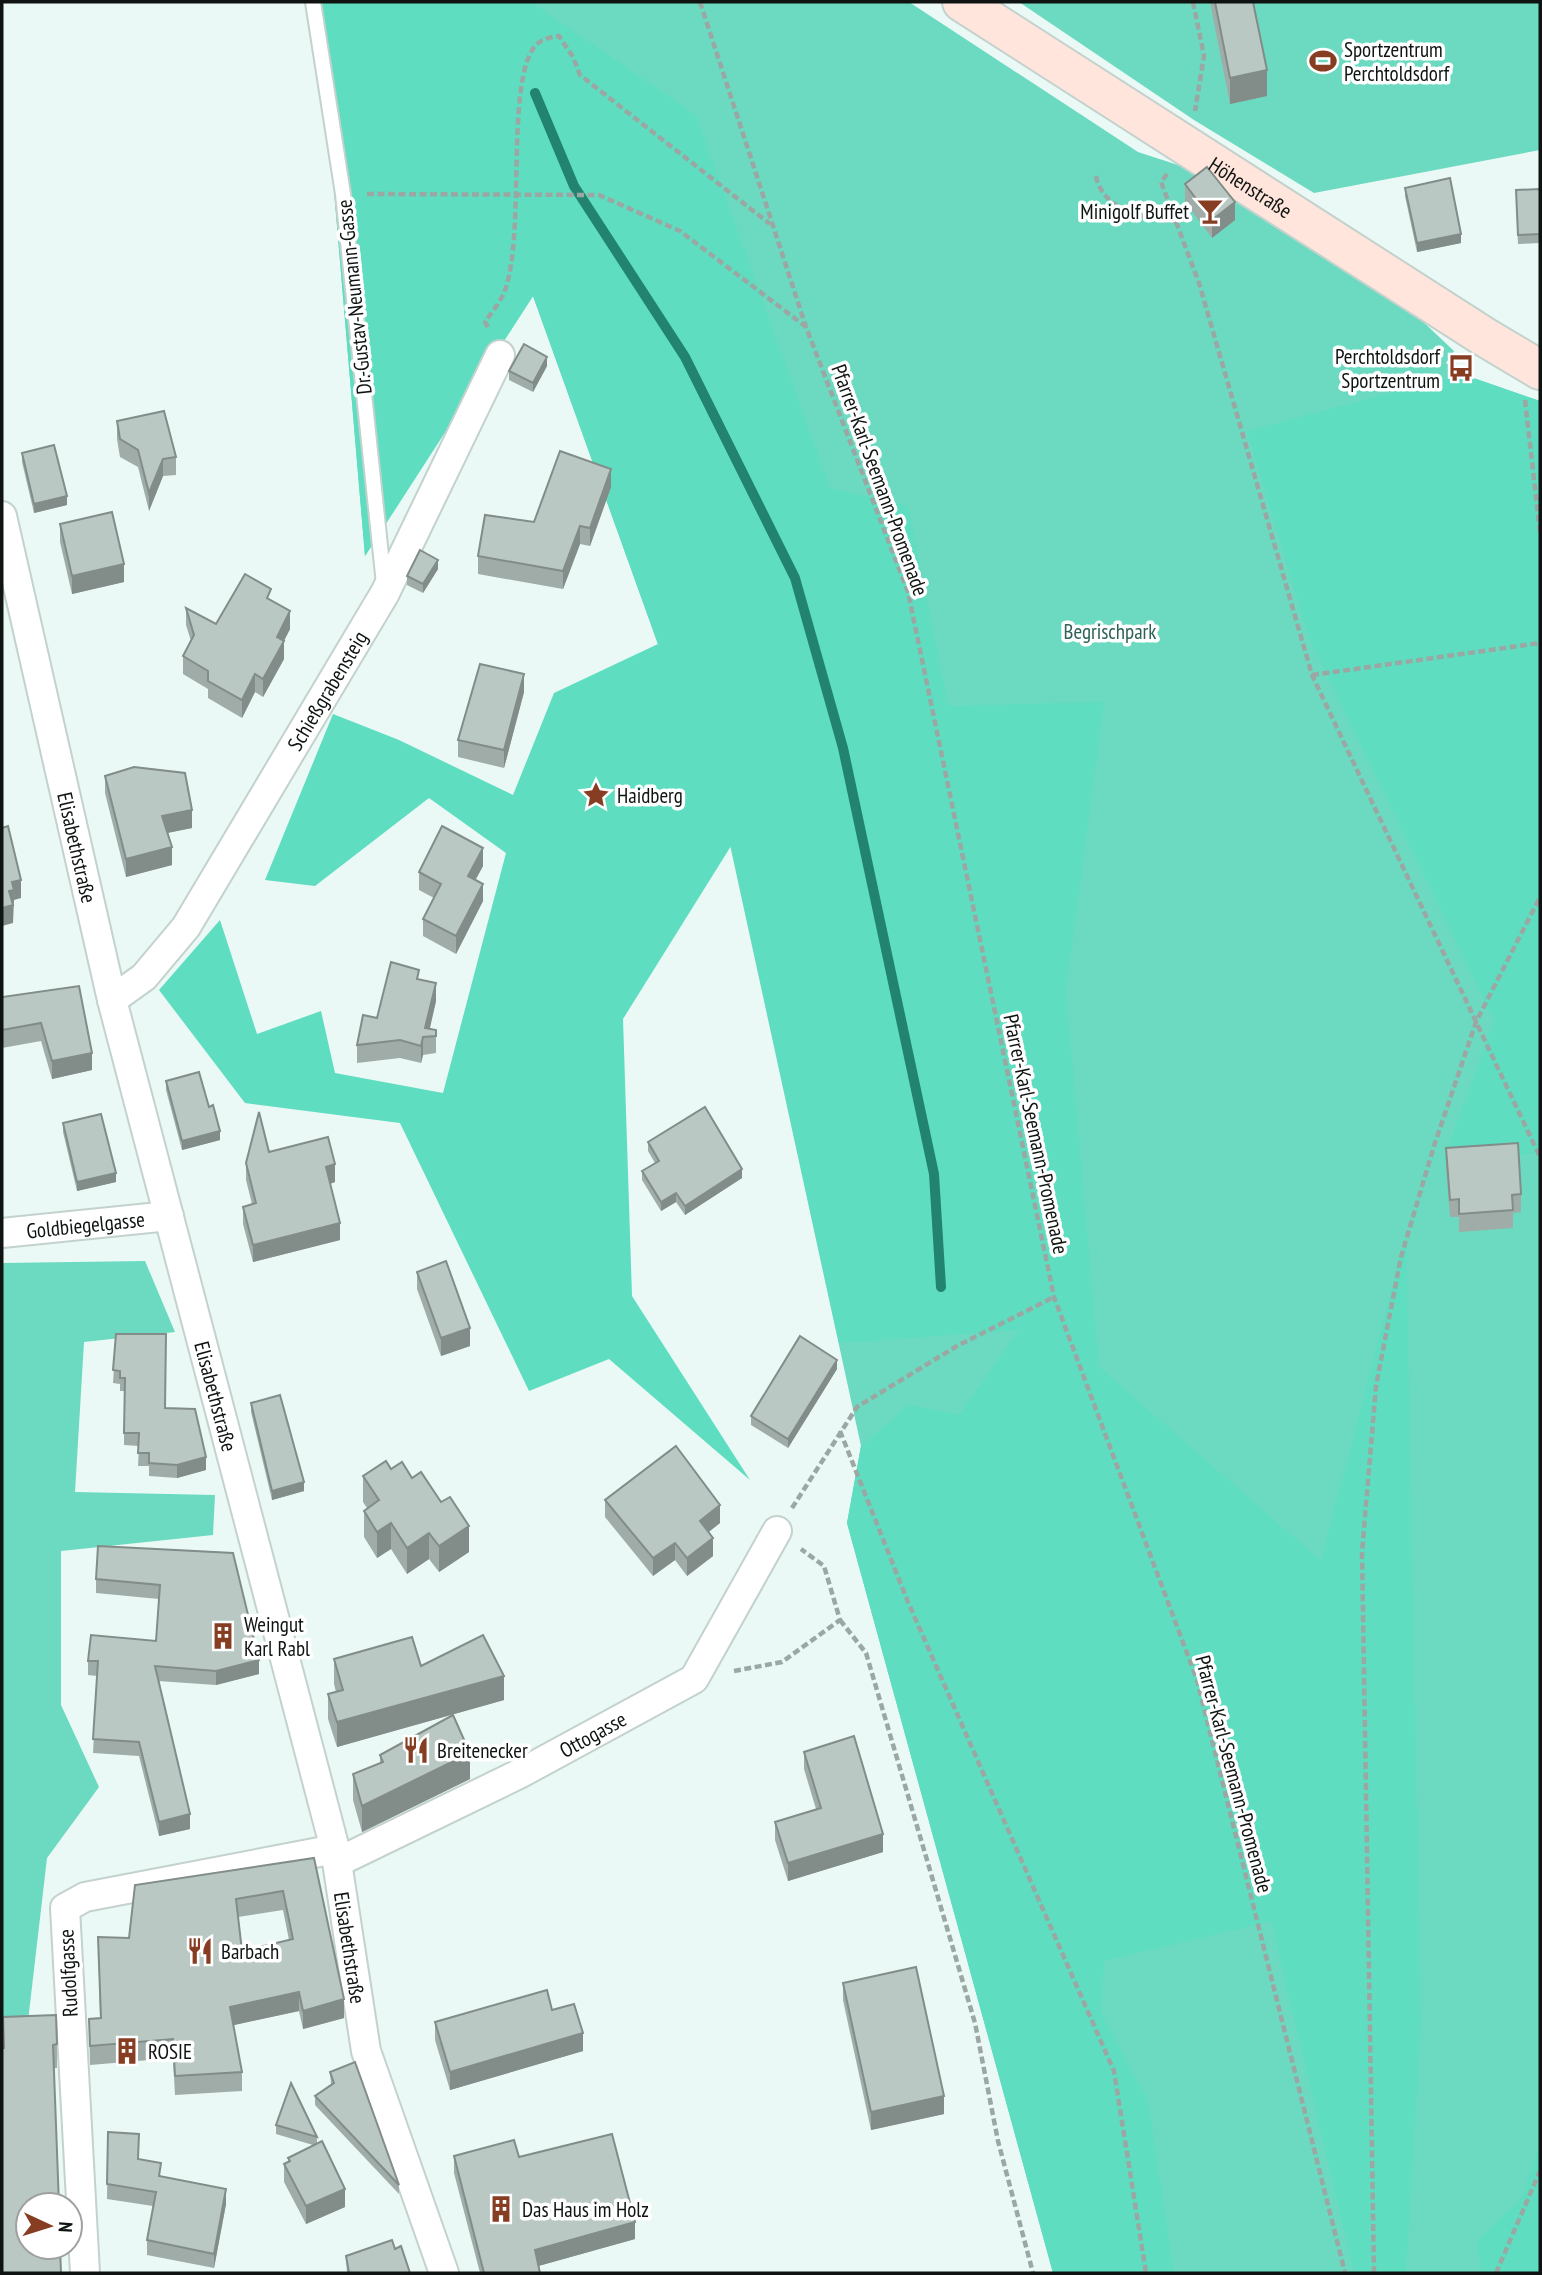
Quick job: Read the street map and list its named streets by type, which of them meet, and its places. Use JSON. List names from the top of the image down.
{
  "streets": {
    "street": [
      "Höhenstraße",
      "Schießgrabensteig",
      "Elisabethstraße",
      "Goldbiegelgasse",
      "Ottogasse",
      "Rudolfgasse"
    ],
    "lane": ["Dr.-Gustav-Neumann-Gasse"],
    "path": ["Pfarrer-Karl-Seemann-Promenade"]
  },
  "crossings": [
    ["Dr.-Gustav-Neumann-Gasse", "Schießgrabensteig"],
    ["Schießgrabensteig", "Elisabethstraße"],
    ["Elisabethstraße", "Goldbiegelgasse"],
    ["Elisabethstraße", "Ottogasse"],
    ["Elisabethstraße", "Rudolfgasse"],
    ["Ottogasse", "Rudolfgasse"]
  ],
  "parks": ["Begrischpark"],
  "places": {
    "sports": ["Sportzentrum Perchtoldsdorf"],
    "bar": ["Minigolf Buffet"],
    "bus stop": ["Perchtoldsdorf Sportzentrum"],
    "place": ["Haidberg"],
    "building": ["Weingut Karl Rabl", "ROSIE", "Das Haus im Holz"],
    "restaurant": ["Breitenecker", "Barbach"]
  },
  "north": "right"
}
